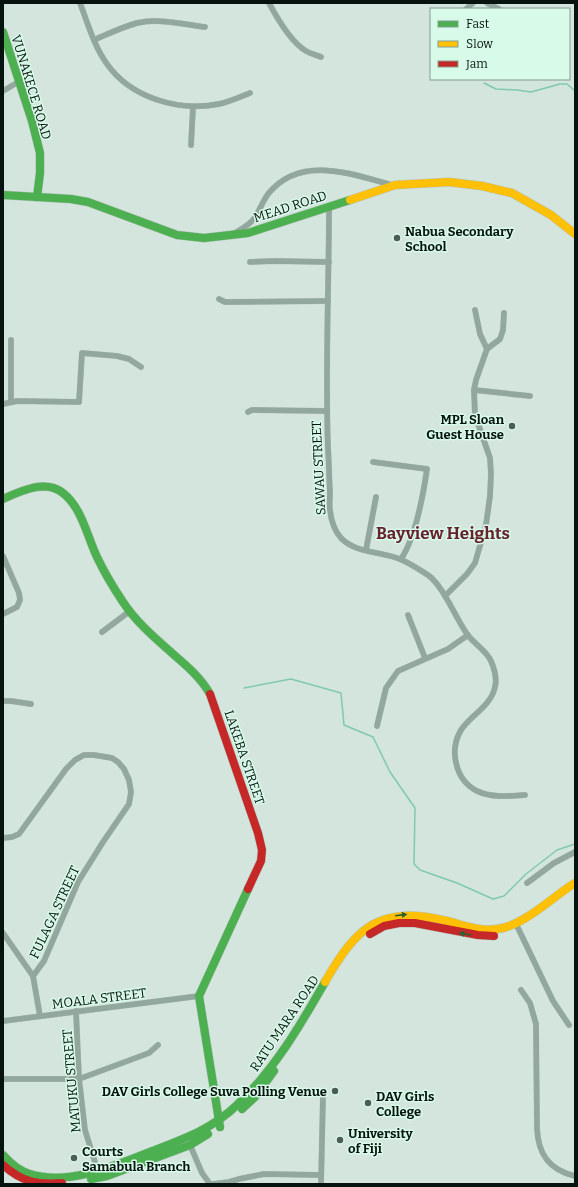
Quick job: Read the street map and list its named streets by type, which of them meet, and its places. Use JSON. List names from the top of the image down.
{
  "streets": {
    "main road": [
      "VUNAKECE ROAD",
      "MEAD ROAD",
      "LAKEBA STREET",
      "RATU MARA ROAD"
    ],
    "street": [
      "SAWAU STREET",
      "FULAGA STREET",
      "MOALA STREET",
      "MATUKU STREET"
    ]
  },
  "crossings": [
    ["VUNAKECE ROAD", "MEAD ROAD"],
    ["MEAD ROAD", "SAWAU STREET"],
    ["LAKEBA STREET", "MOALA STREET"],
    ["MOALA STREET", "MATUKU STREET"],
    ["RATU MARA ROAD", "MATUKU STREET"]
  ],
  "districts": ["Bayview Heights"],
  "places": [
    "Nabua Secondary School",
    "MPL Sloan Guest House",
    "DAV Girls College Suva Polling Venue",
    "DAV Girls College",
    "University of Fiji",
    "Courts Samabula Branch"
  ],
  "legend": ["Fast", "Slow", "Jam"]
}
